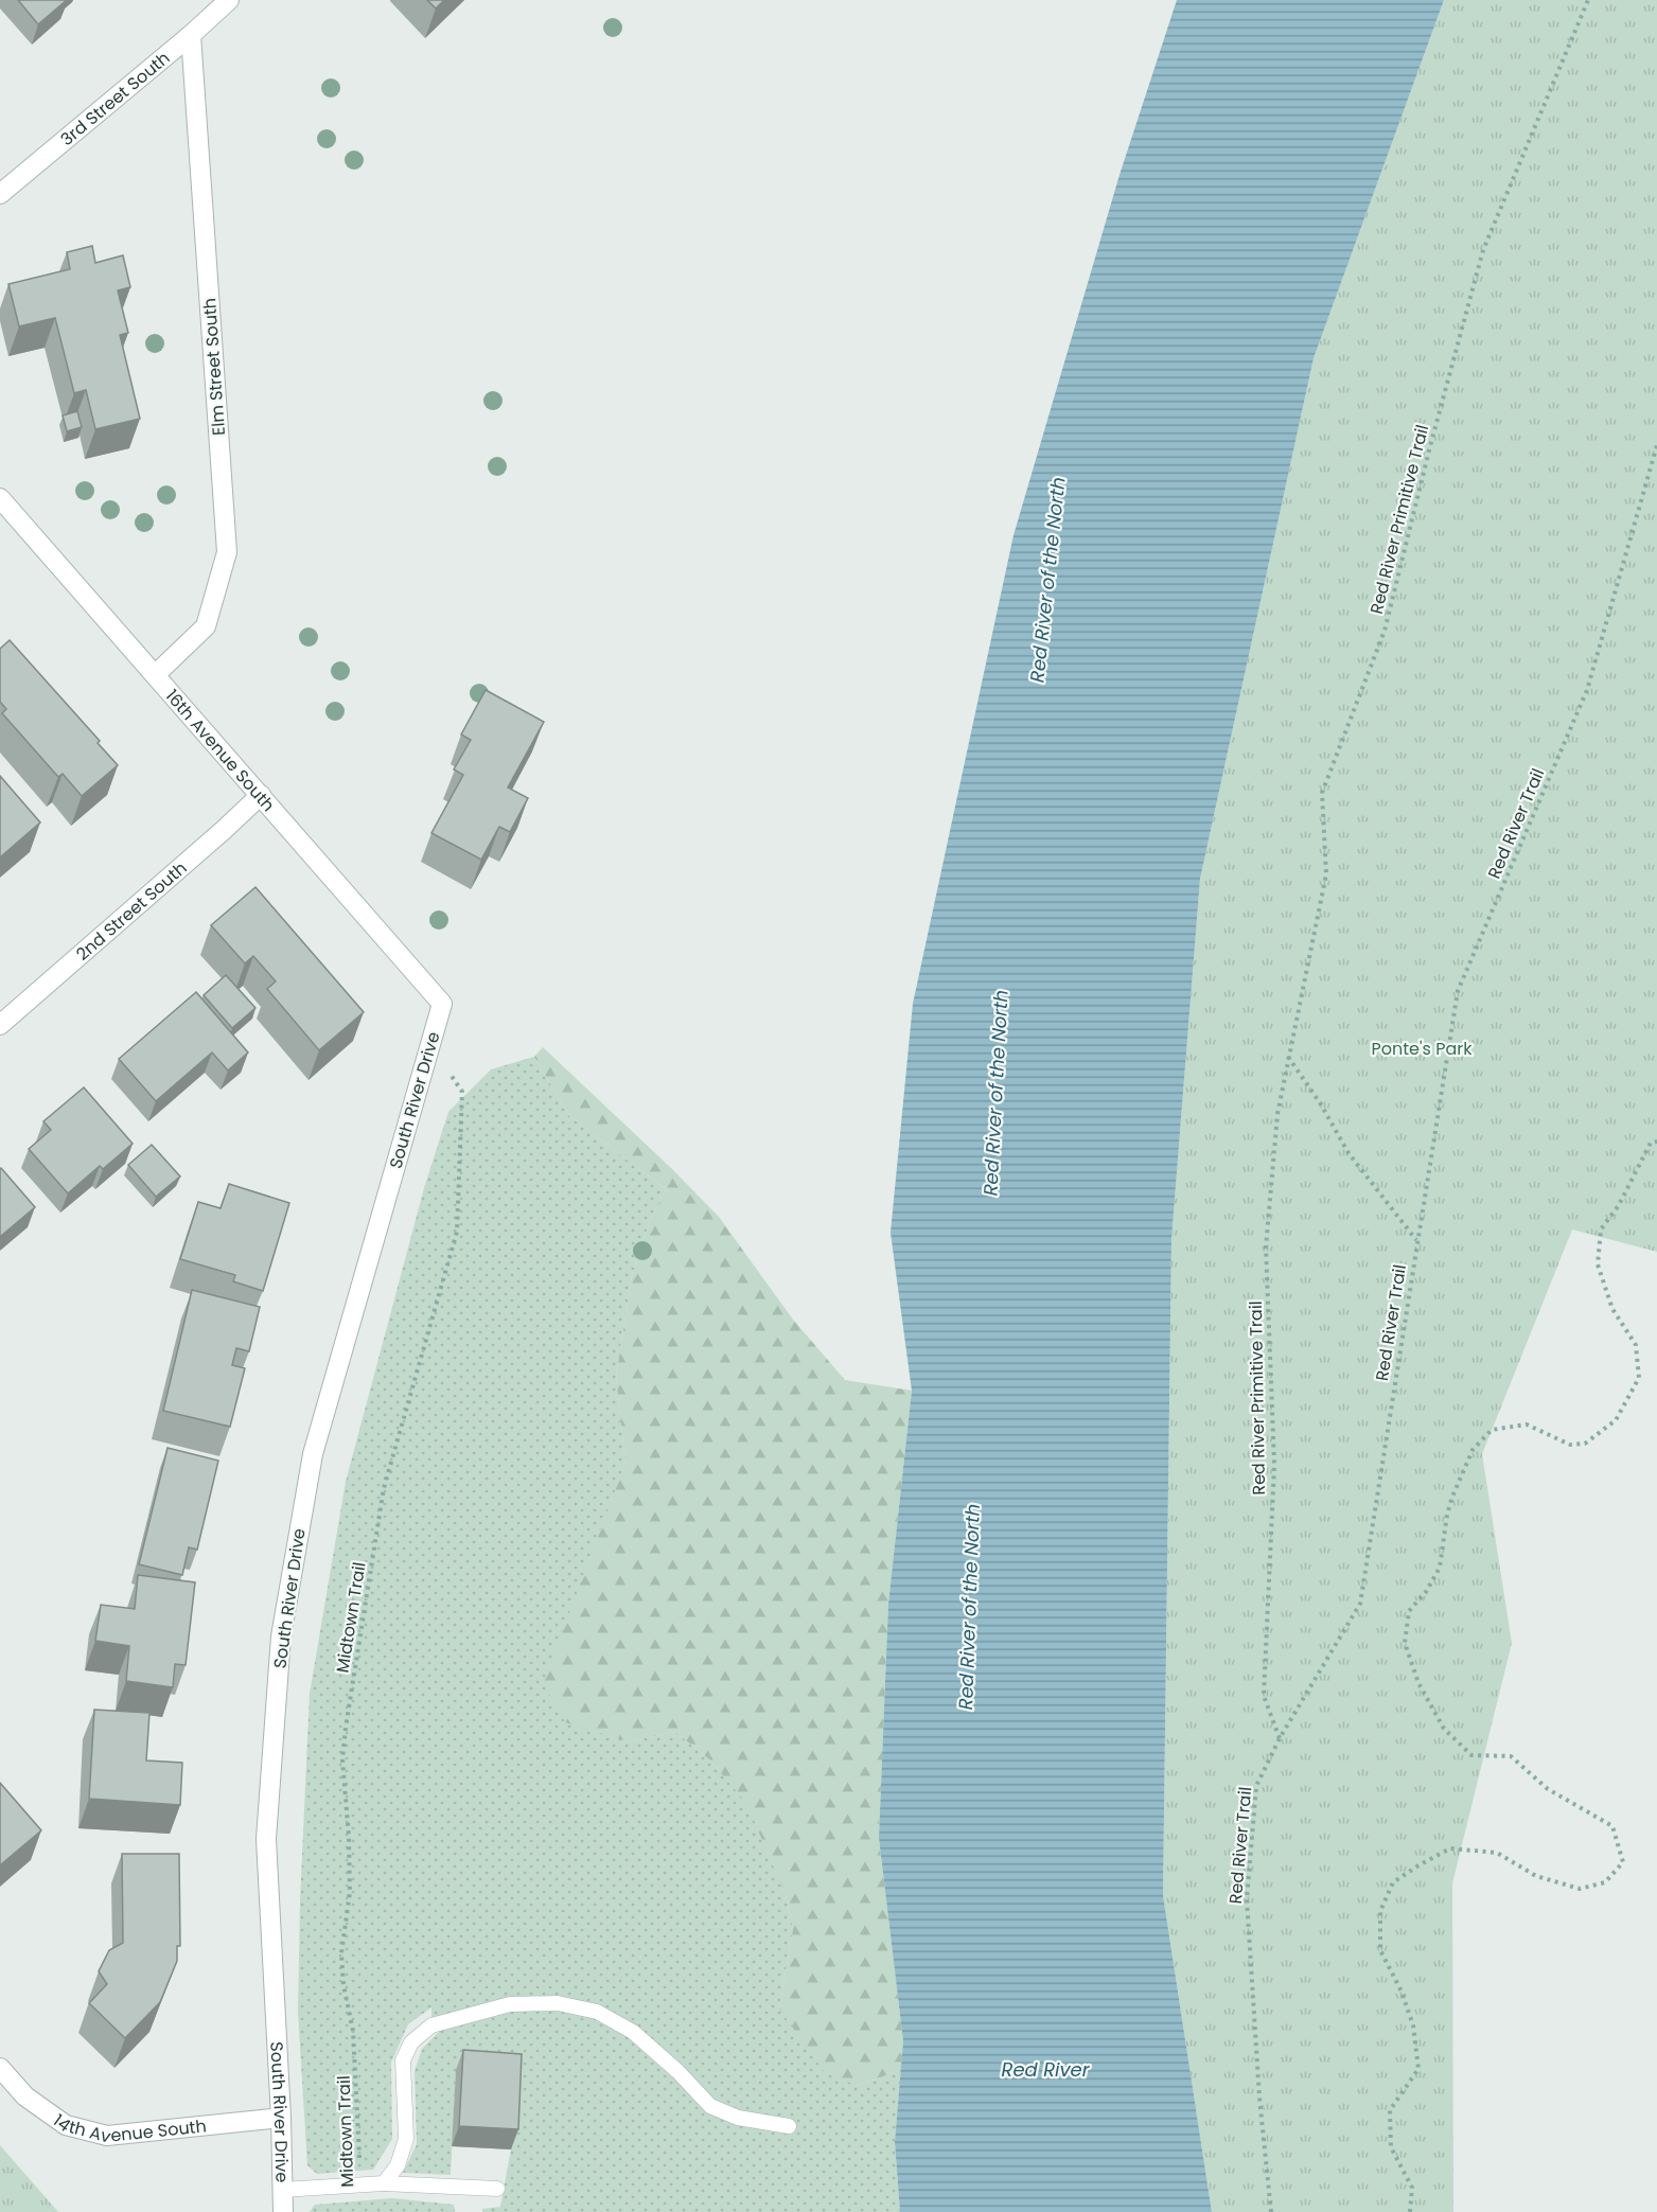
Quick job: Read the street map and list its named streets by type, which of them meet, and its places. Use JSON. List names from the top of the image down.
{
  "streets": {
    "street": [
      "3rd Street South",
      "Elm Street South",
      "16th Avenue South",
      "2nd Street South",
      "South River Drive",
      "14th Avenue South"
    ],
    "path": ["Red River Primitive Trail", "Red River Trail", "Midtown Trail"]
  },
  "crossings": [
    ["3rd Street South", "Elm Street South"],
    ["Elm Street South", "16th Avenue South"],
    ["Red River Primitive Trail", "Red River Trail"],
    ["16th Avenue South", "2nd Street South"],
    ["16th Avenue South", "South River Drive"],
    ["South River Drive", "Midtown Trail"],
    ["South River Drive", "14th Avenue South"]
  ],
  "water": ["Red River of the North", "Red River"],
  "parks": ["Ponte's Park"]
}
